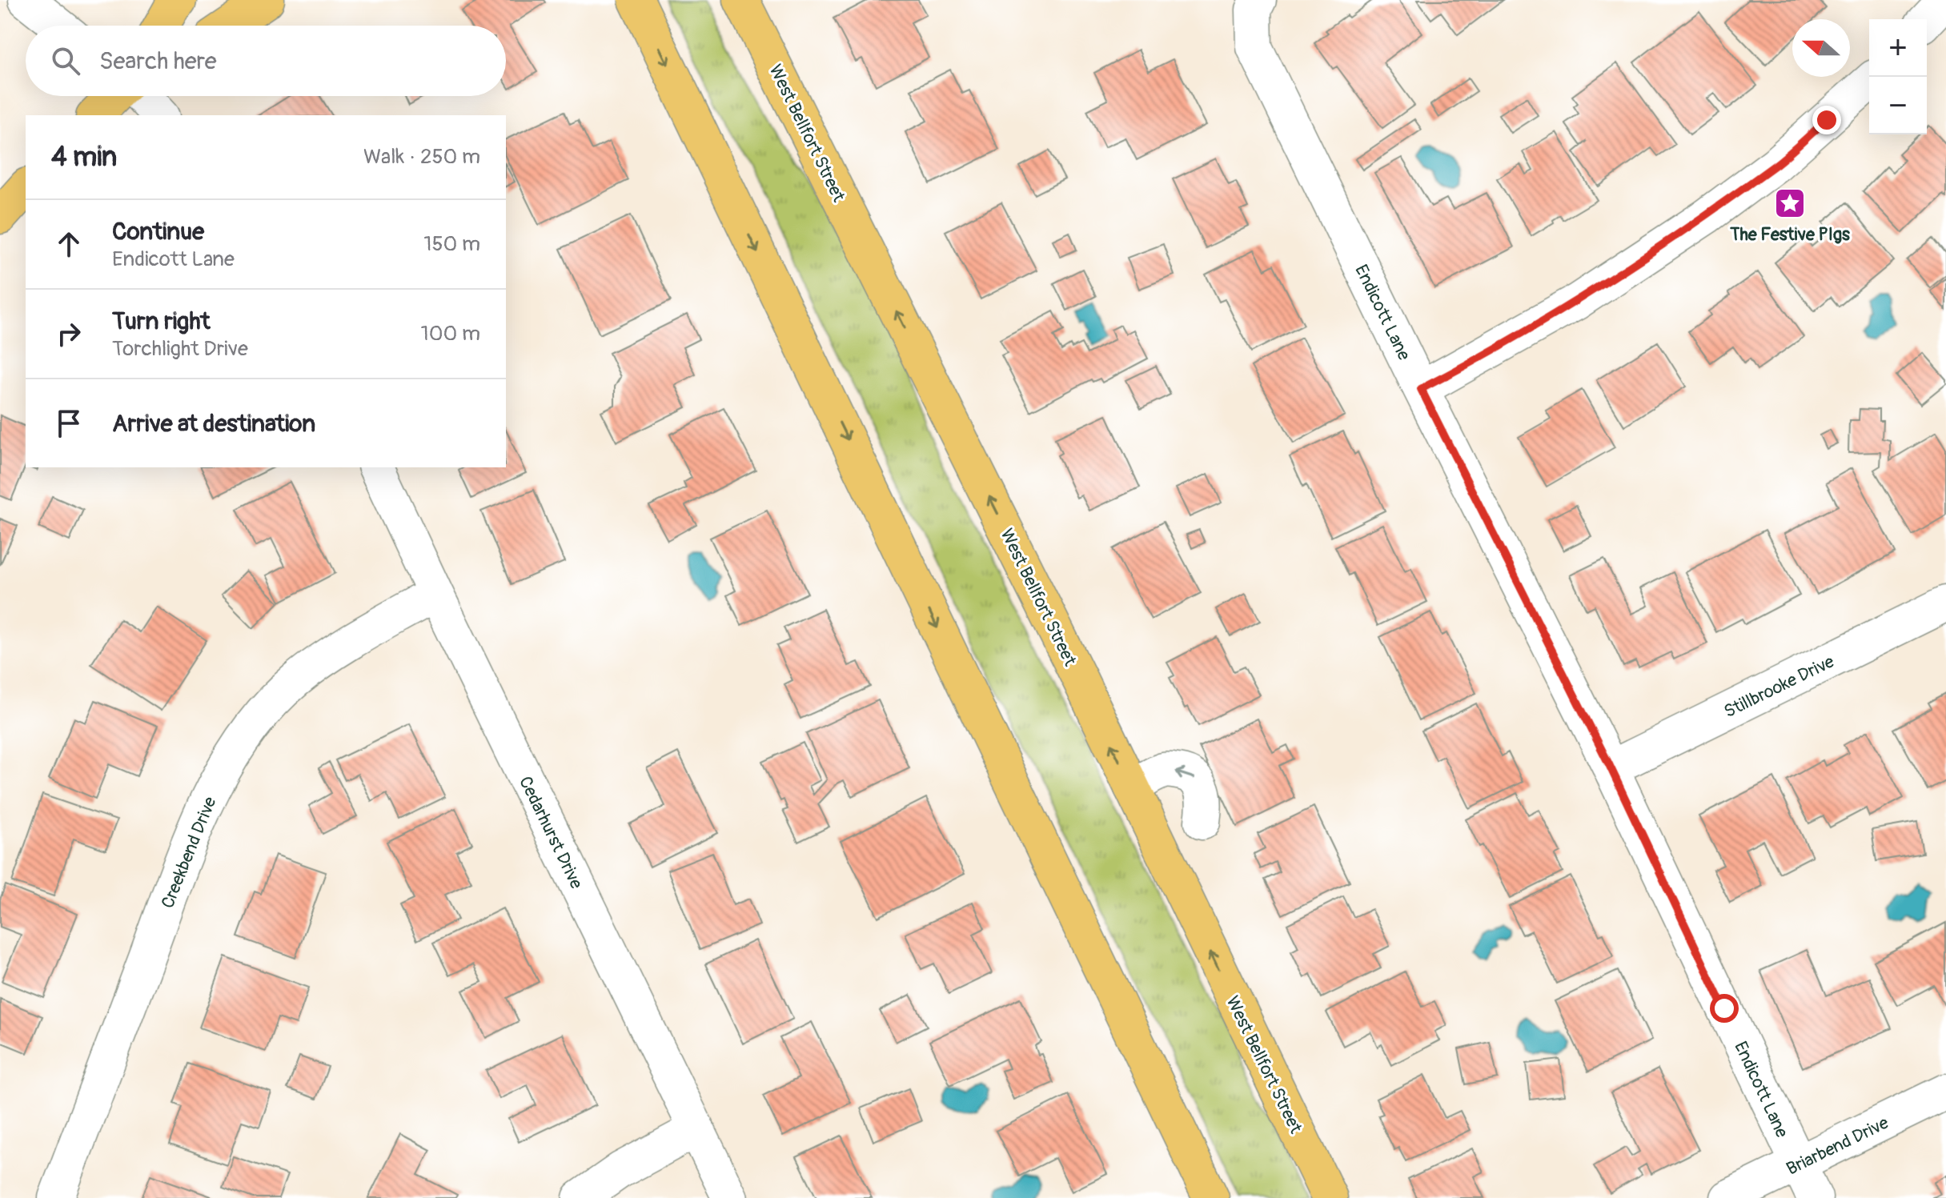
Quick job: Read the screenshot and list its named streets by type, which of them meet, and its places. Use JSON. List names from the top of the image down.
{
  "streets": {
    "main road": ["West Bellfort Street"],
    "street": [
      "Endicott Lane",
      "Stillbrooke Drive",
      "Cedarhurst Drive",
      "Creekbend Drive",
      "Briarbend Drive"
    ]
  },
  "crossings": [
    ["Endicott Lane", "Stillbrooke Drive"],
    ["Endicott Lane", "Briarbend Drive"],
    ["Cedarhurst Drive", "Creekbend Drive"]
  ],
  "places": {
    "place": ["The Festive PIgs"]
  },
  "north": "left",
  "page": {
    "map_buttons": ["+", "−"],
    "search": "Search here",
    "heading": ["4 min", "Walk · 250 m"],
    "list": [
      ["Continue", "Endicott Lane", "150 m"],
      ["Turn right", "Torchlight Drive", "100 m"],
      "Arrive at destination"
    ]
  }
}
